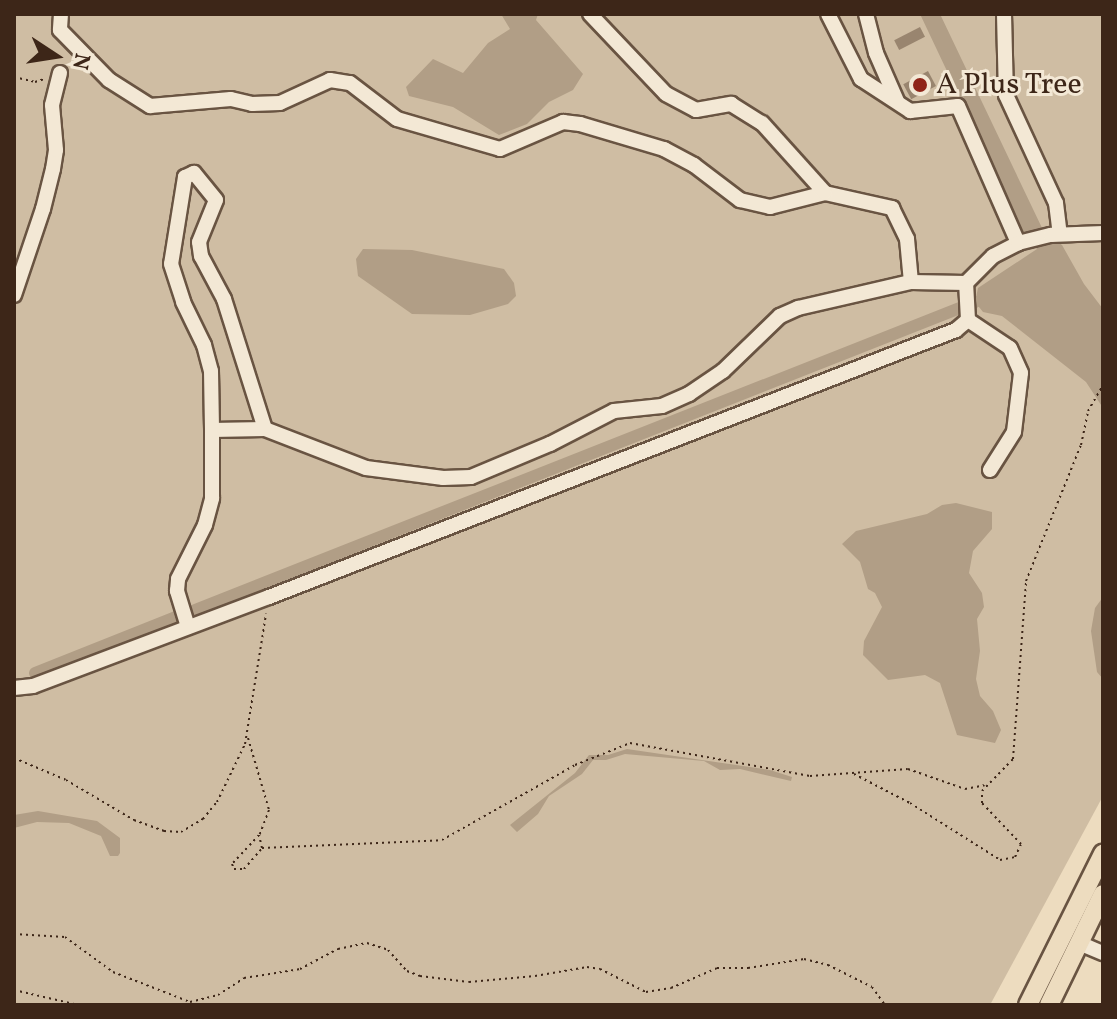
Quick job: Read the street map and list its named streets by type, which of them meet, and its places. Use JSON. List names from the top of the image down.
{
  "places": ["A Plus Tree"],
  "north": "right"
}
